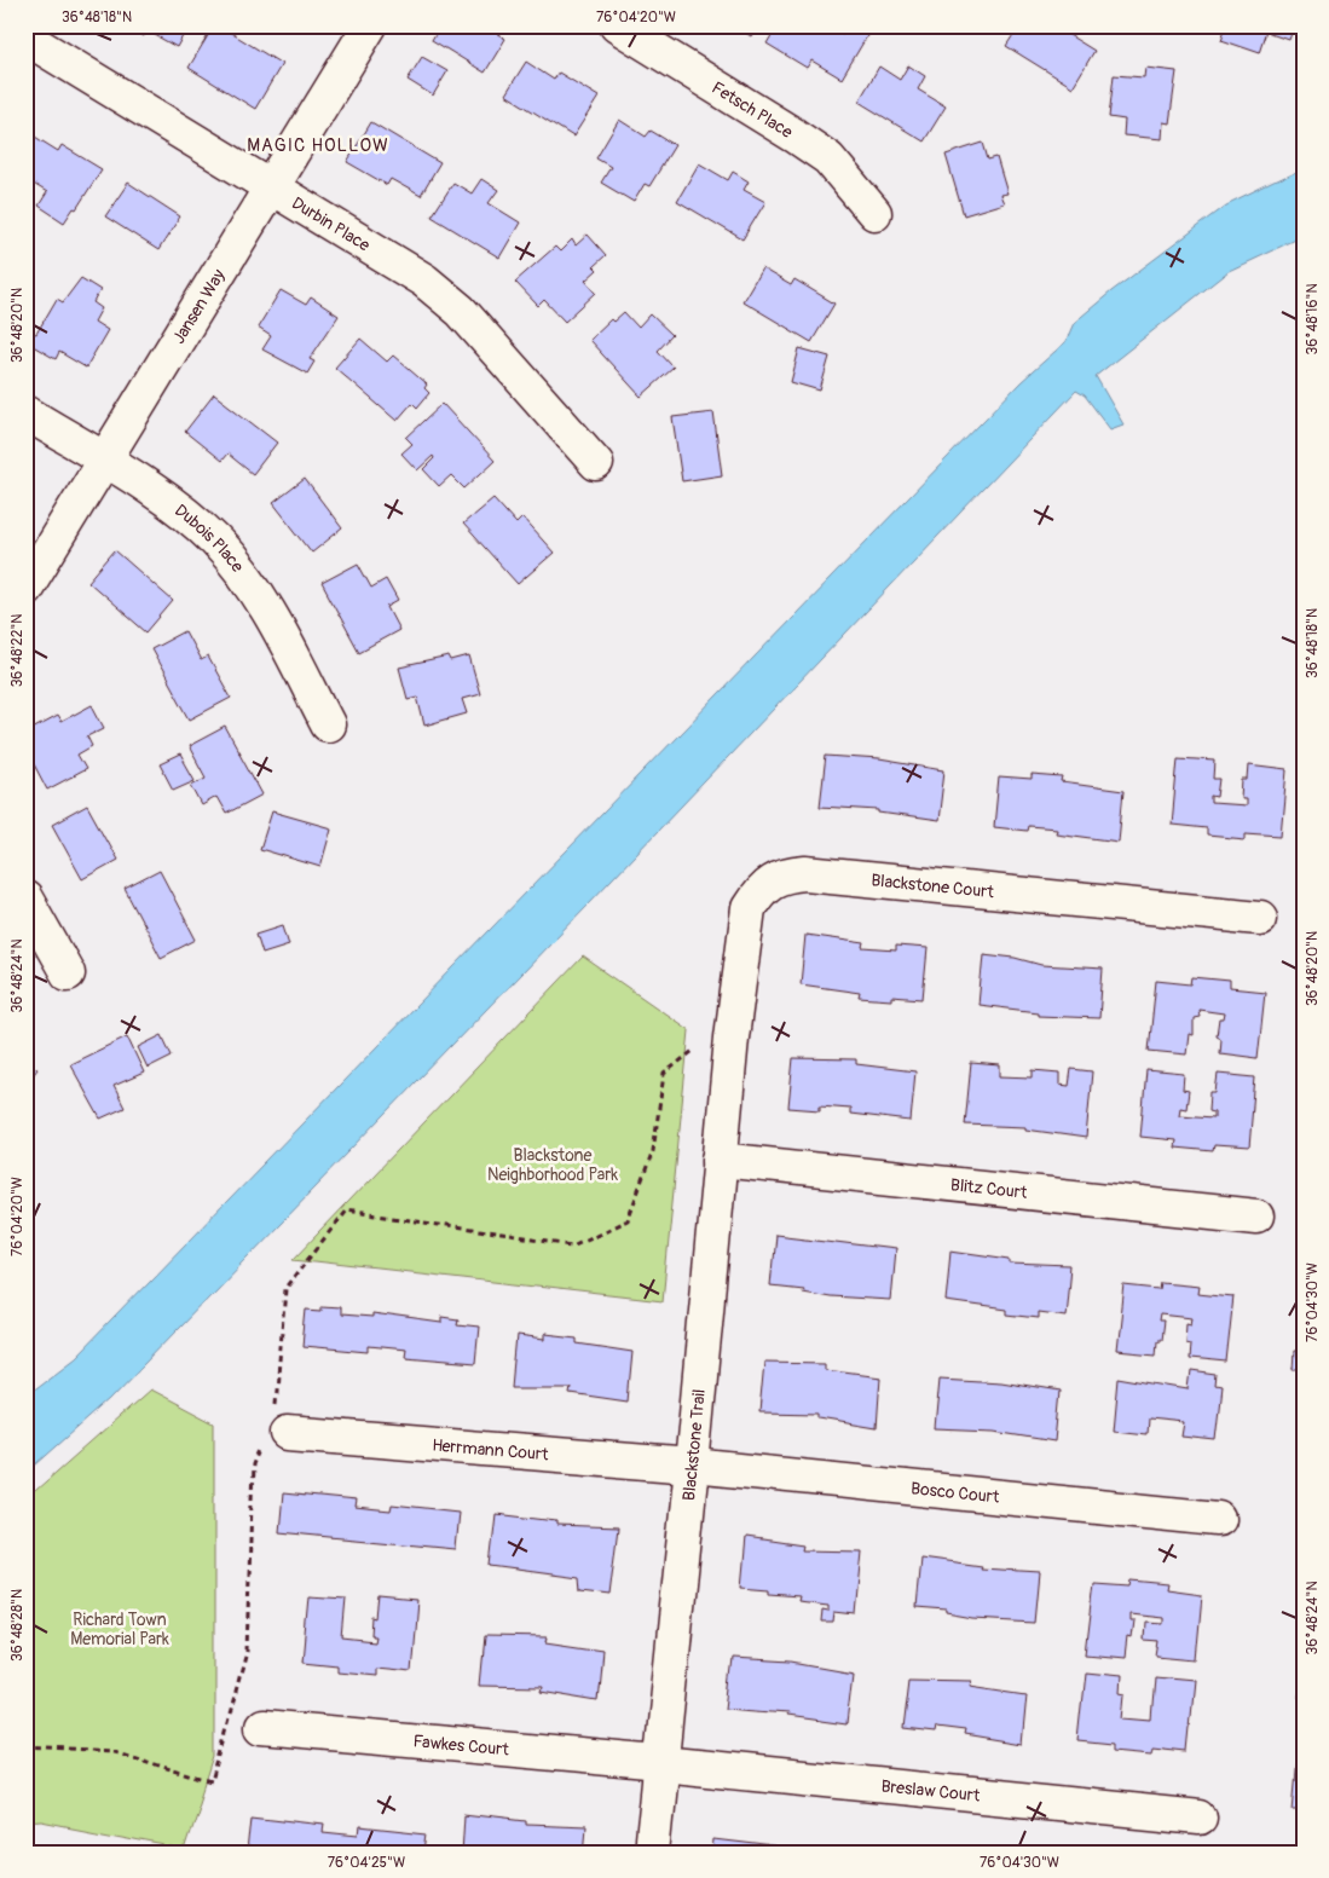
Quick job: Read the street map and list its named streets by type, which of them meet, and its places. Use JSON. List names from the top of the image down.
{
  "streets": {
    "street": [
      "Fetsch Place",
      "Durbin Place",
      "Jansen Way",
      "Dubois Place",
      "Blackstone Court",
      "Blitz Court",
      "Blackstone Trail",
      "Herrmann Court",
      "Bosco Court",
      "Fawkes Court",
      "Breslaw Court"
    ]
  },
  "crossings": [
    ["Durbin Place", "Jansen Way"],
    ["Jansen Way", "Dubois Place"],
    ["Blackstone Court", "Blackstone Trail"],
    ["Blitz Court", "Blackstone Trail"],
    ["Blackstone Trail", "Herrmann Court"],
    ["Blackstone Trail", "Bosco Court"],
    ["Blackstone Trail", "Fawkes Court"],
    ["Blackstone Trail", "Breslaw Court"],
    ["Herrmann Court", "Bosco Court"],
    ["Fawkes Court", "Breslaw Court"]
  ],
  "districts": ["MAGIC HOLLOW"],
  "parks": ["Blackstone Neighborhood Park", "Richard Town Memorial Park"],
  "coordinates": [
    "36°48'18\"N",
    "76°04'20\"W",
    "36°48'16\"N",
    "36°48'20\"N",
    "36°48'22\"N",
    "36°48'24\"N",
    "76°04'30\"W",
    "36°48'28\"N",
    "76°04'25\"W"
  ]
}
